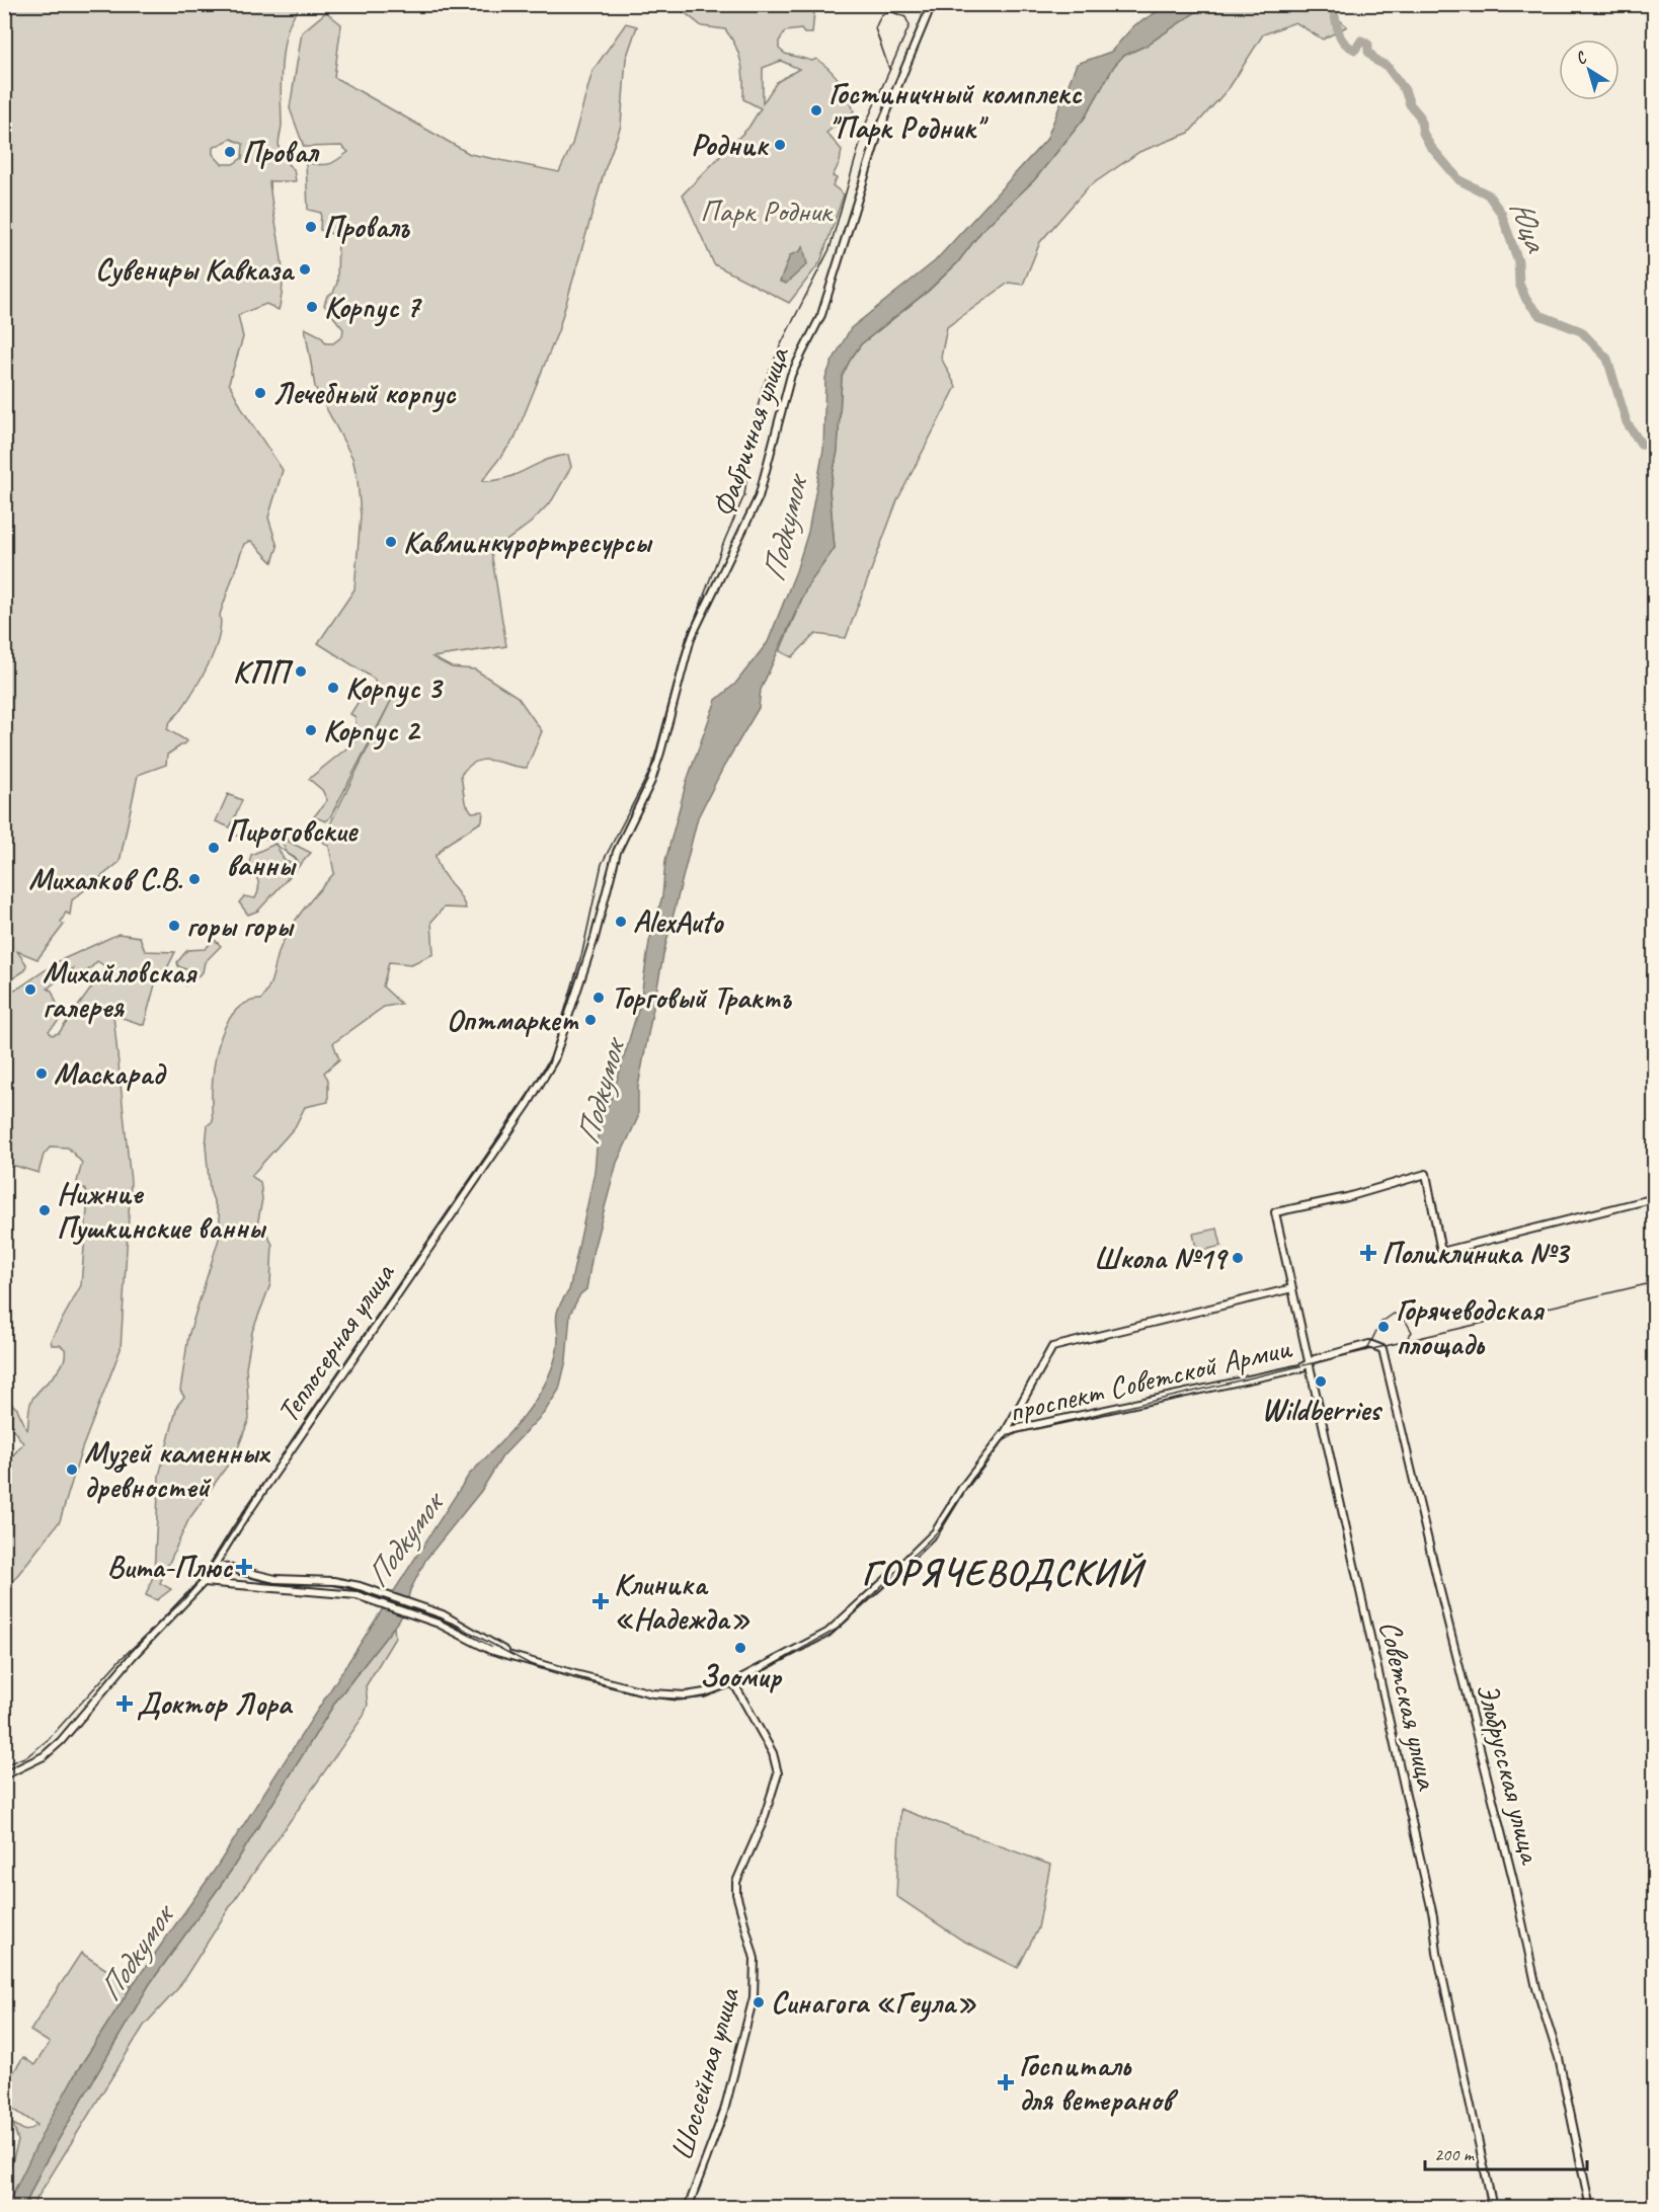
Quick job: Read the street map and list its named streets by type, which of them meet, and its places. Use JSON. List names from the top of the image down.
{
  "streets": {
    "main road": [
      "Фабричная улица",
      "Теплосерная улица",
      "проспект Советской Армии",
      "Советская улица",
      "Эльбрусская улица",
      "Шоссейная улица"
    ]
  },
  "crossings": [
    ["Фабричная улица", "Теплосерная улица"],
    ["Теплосерная улица", "проспект Советской Армии"],
    ["проспект Советской Армии", "Советская улица"],
    ["проспект Советской Армии", "Эльбрусская улица"],
    ["проспект Советской Армии", "Шоссейная улица"]
  ],
  "districts": ["ГОРЯЧЕВОДСКИЙ"],
  "water": ["Юца", "Подкумок"],
  "parks": ["Парк Родник"],
  "places": {
    "other": [
      "Гостиничный комплекс \"Парк Родник\"",
      "Родник",
      "Провал",
      "Провалъ",
      "Сувениры Кавказа",
      "Корпус 7",
      "Лечебный корпус",
      "Кавминкурортресурсы",
      "КПП",
      "Корпус 3",
      "Корпус 2",
      "Пироговские ванны",
      "Михалков С.В.",
      "AlexAuto",
      "горы горы",
      "Михайловская галерея",
      "Торговый Трактъ",
      "Оптмаркет",
      "Маскарад",
      "Нижние Пушкинские ванны",
      "Школа №19",
      "Горячеводская площадь",
      "Wildberries",
      "Музей каменных древностей",
      "Зоомир",
      "Синагога «Геула»"
    ],
    "health": [
      "Поликлиника №3",
      "Вита-Плюс",
      "Клиника «Надежда»",
      "Доктор Лора",
      "Госпиталь для ветеранов"
    ]
  },
  "scale_bar": "200 m",
  "north": "top left"
}
